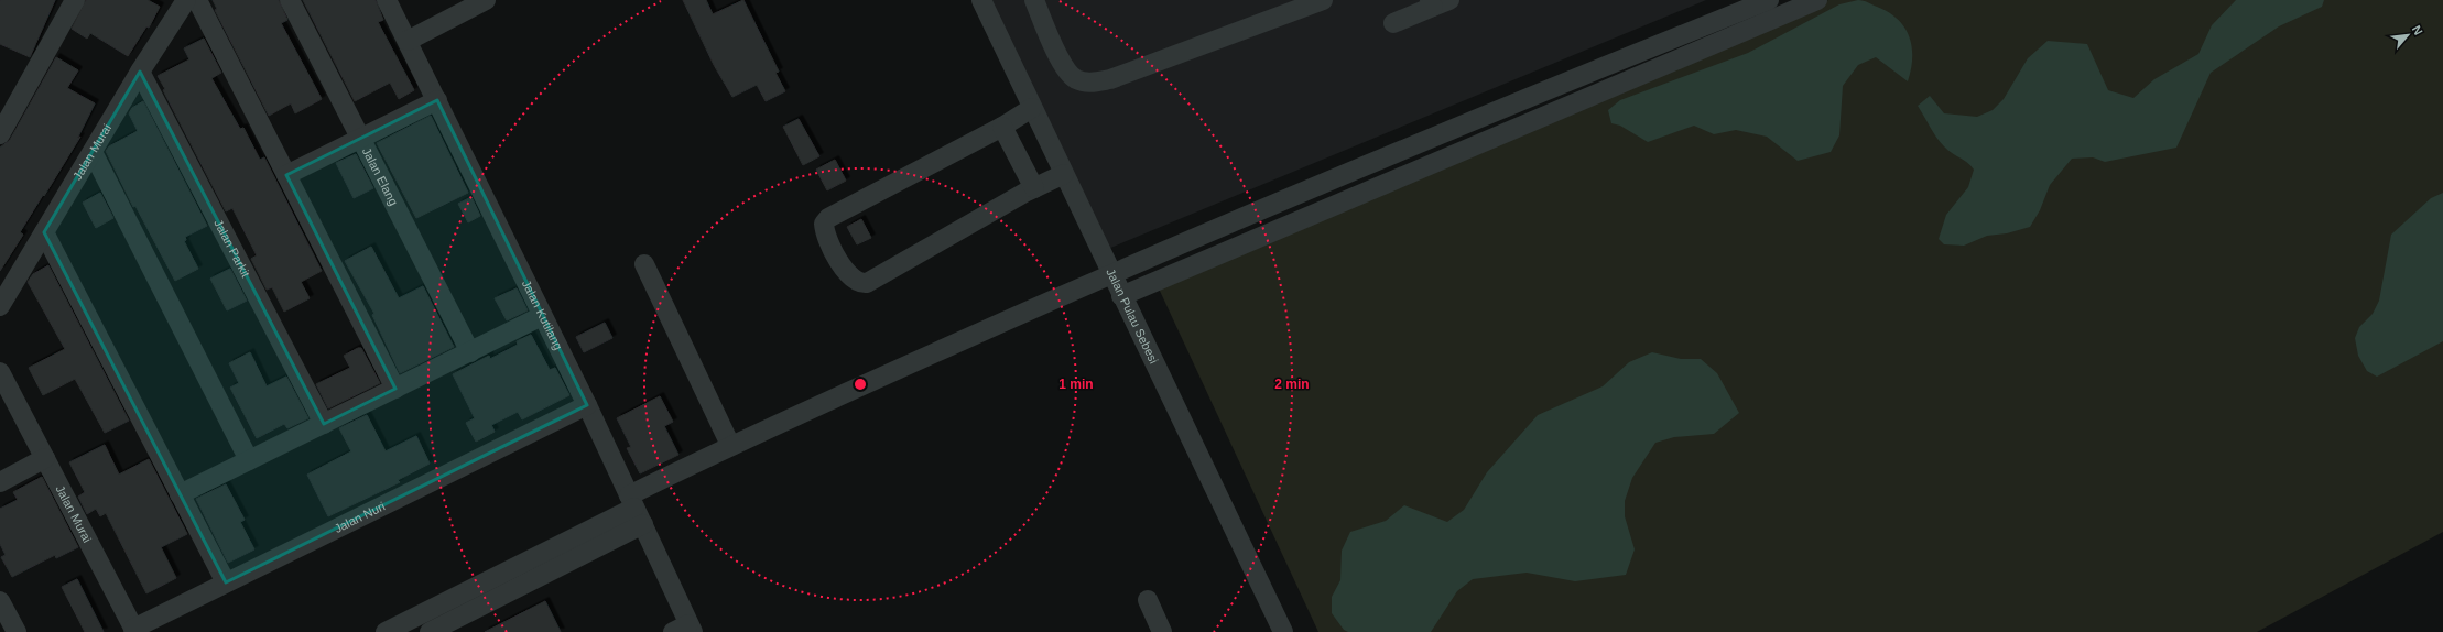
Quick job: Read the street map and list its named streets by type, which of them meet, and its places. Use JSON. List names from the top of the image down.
{
  "streets": {
    "street": [
      "Jalan Murai",
      "Jalan Elang",
      "Jalan Parkit",
      "Jalan Kutilang",
      "Jalan Pulau Sebesi",
      "Jalan Nuri"
    ]
  },
  "crossings": [
    ["Jalan Murai", "Jalan Parkit"],
    ["Jalan Murai", "Jalan Nuri"],
    ["Jalan Kutilang", "Jalan Nuri"]
  ],
  "north": "top right",
  "rings": ["1 min", "2 min"]
}
